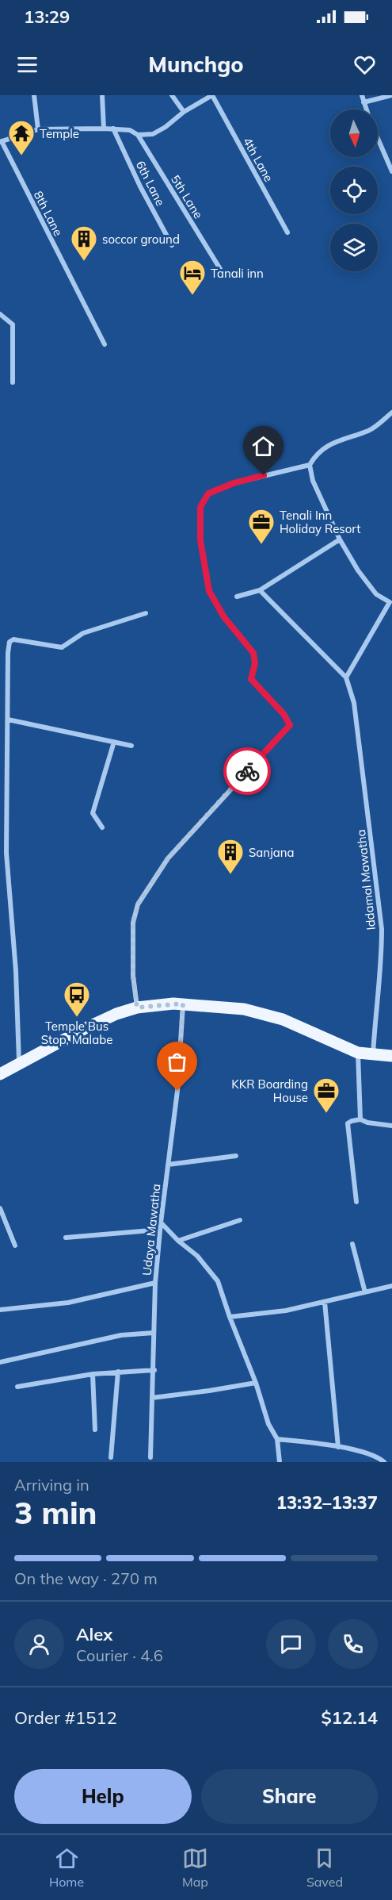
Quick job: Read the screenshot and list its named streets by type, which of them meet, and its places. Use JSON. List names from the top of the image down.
{
  "streets": {
    "street": [
      "4th Lane",
      "6th Lane",
      "5th Lane",
      "8th Lane",
      "Iddamal Mawatha",
      "Udaya Mawatha"
    ]
  },
  "places": {
    "temple": ["Temple"],
    "building": ["soccor ground", "Sanjana"],
    "hotel": ["Tanali inn"],
    "office": ["Tenali Inn Holiday Resort", "KKR Boarding House"],
    "bus stop": ["Temple Bus Stop, Malabe"]
  },
  "north": "bottom",
  "page": {
    "status": "13:29",
    "header": "Munchgo",
    "heading": ["3 min", "Arriving in", "13:32–13:37"],
    "panel": [
      "Alex",
      "Courier · 4.6",
      "Order #1512",
      "$12.14"
    ],
    "bar": "On the way · 270 m",
    "buttons": ["Help", "Share"],
    "tabs": ["Home", "Map", "Saved"]
  }
}
